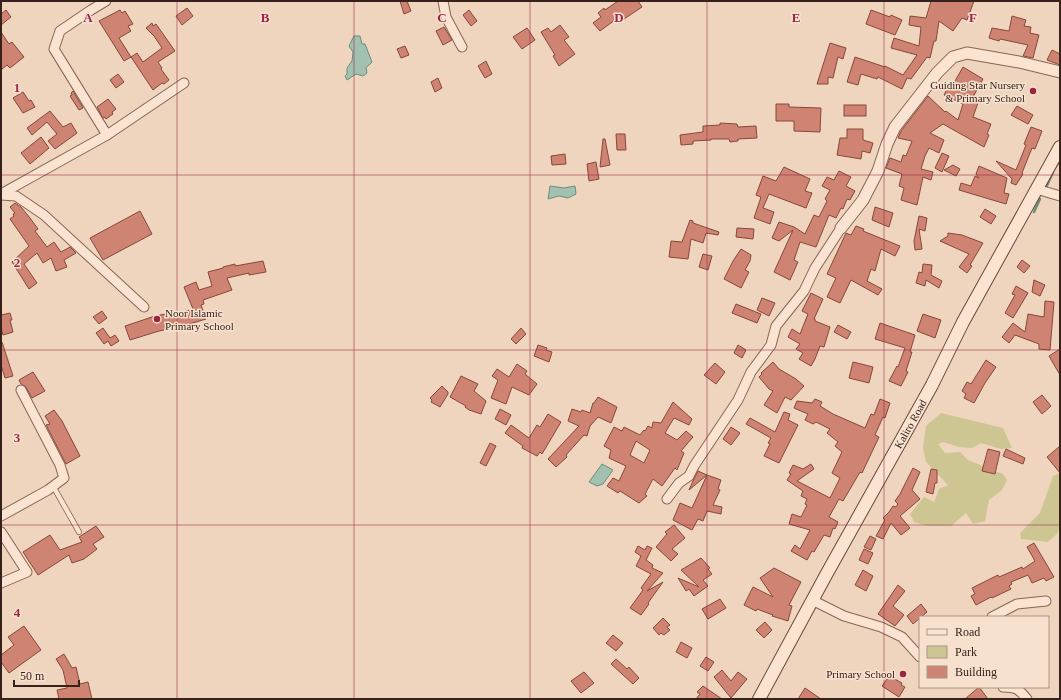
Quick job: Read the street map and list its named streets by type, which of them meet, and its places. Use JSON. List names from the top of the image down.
{
  "streets": {
    "main road": ["Kaliro Road"]
  },
  "places": ["Guiding Star Nursery & Primary School", "Noor Islamic Primary School", "Primary School"],
  "legend": ["Road", "Park", "Building"],
  "scale_bar": "50 m",
  "grid": {
    "columns": [
      "A",
      "B",
      "C",
      "D",
      "E",
      "F"
    ],
    "rows": [
      "1",
      "2",
      "3",
      "4"
    ]
  }
}
